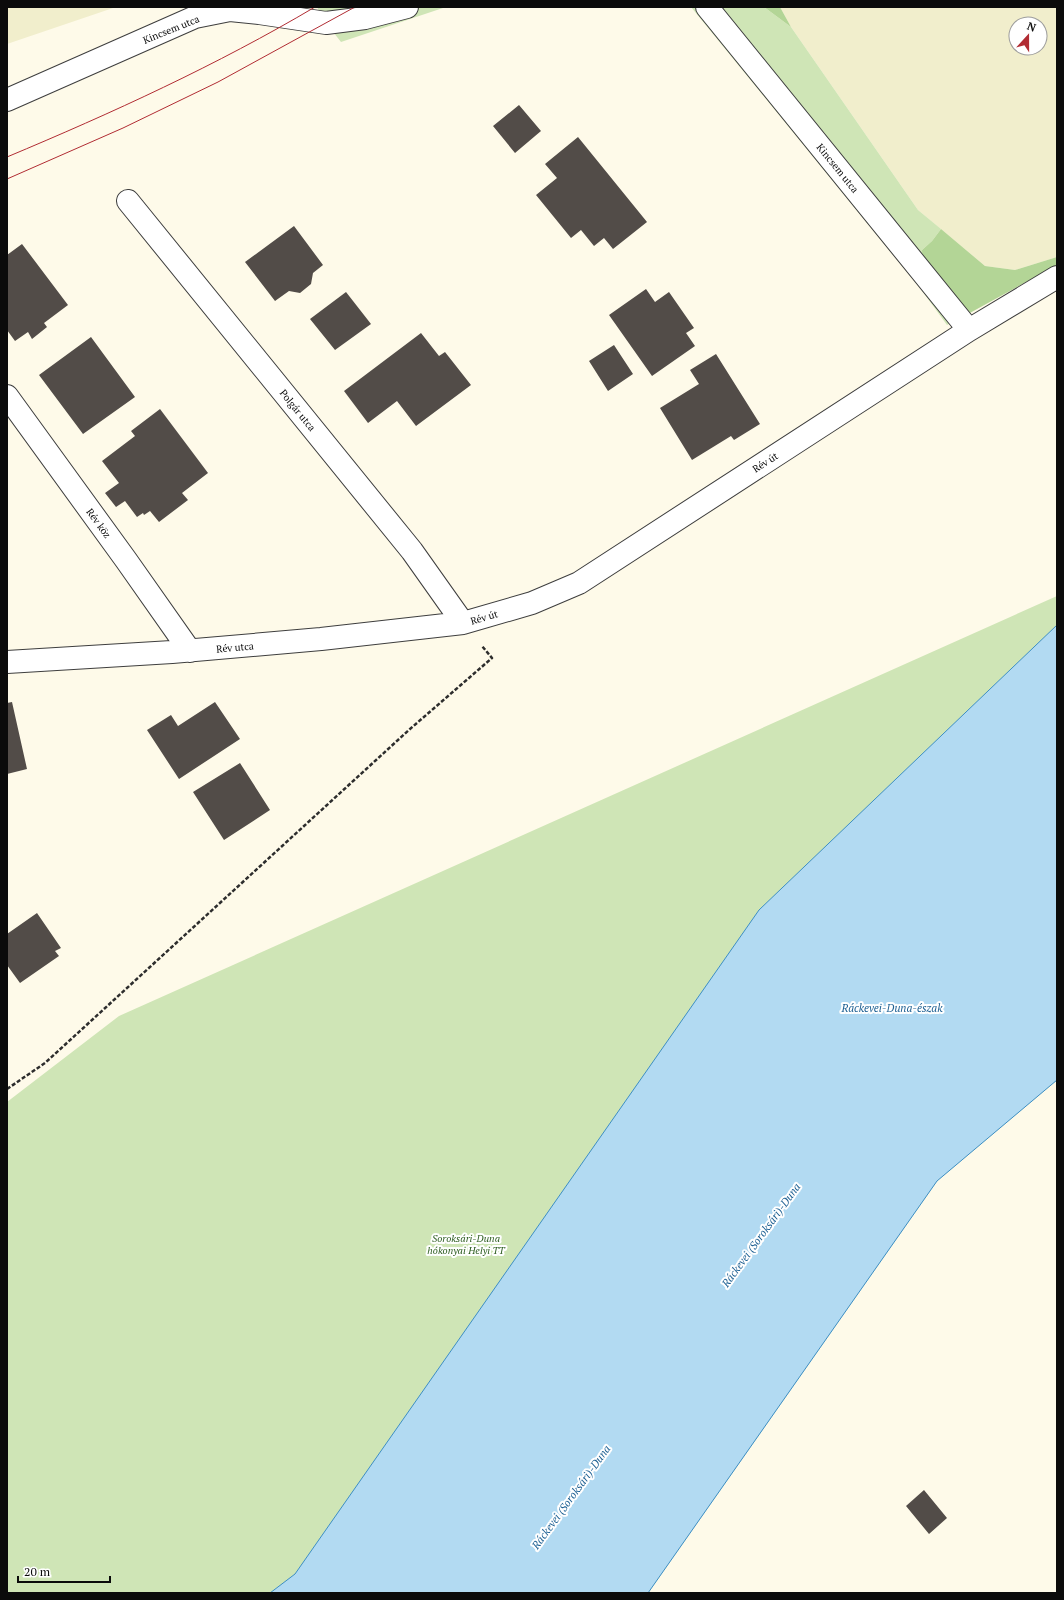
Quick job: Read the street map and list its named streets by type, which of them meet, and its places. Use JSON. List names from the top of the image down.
{
  "streets": {
    "street": [
      "Kincsem utca",
      "Polgár utca",
      "Rév út",
      "Rév köz",
      "Rév utca"
    ]
  },
  "crossings": [
    ["Kincsem utca", "Rév út"],
    ["Polgár utca", "Rév út"],
    ["Polgár utca", "Rév utca"],
    ["Rév út", "Rév utca"],
    ["Rév köz", "Rév utca"]
  ],
  "water": ["Ráckevei-Duna-észak", "Ráckevei (Soroksári)-Duna"],
  "parks": ["Soroksári-Duna hókonyai Helyi TT"],
  "scale_bar": "20 m",
  "north": "top"
}
